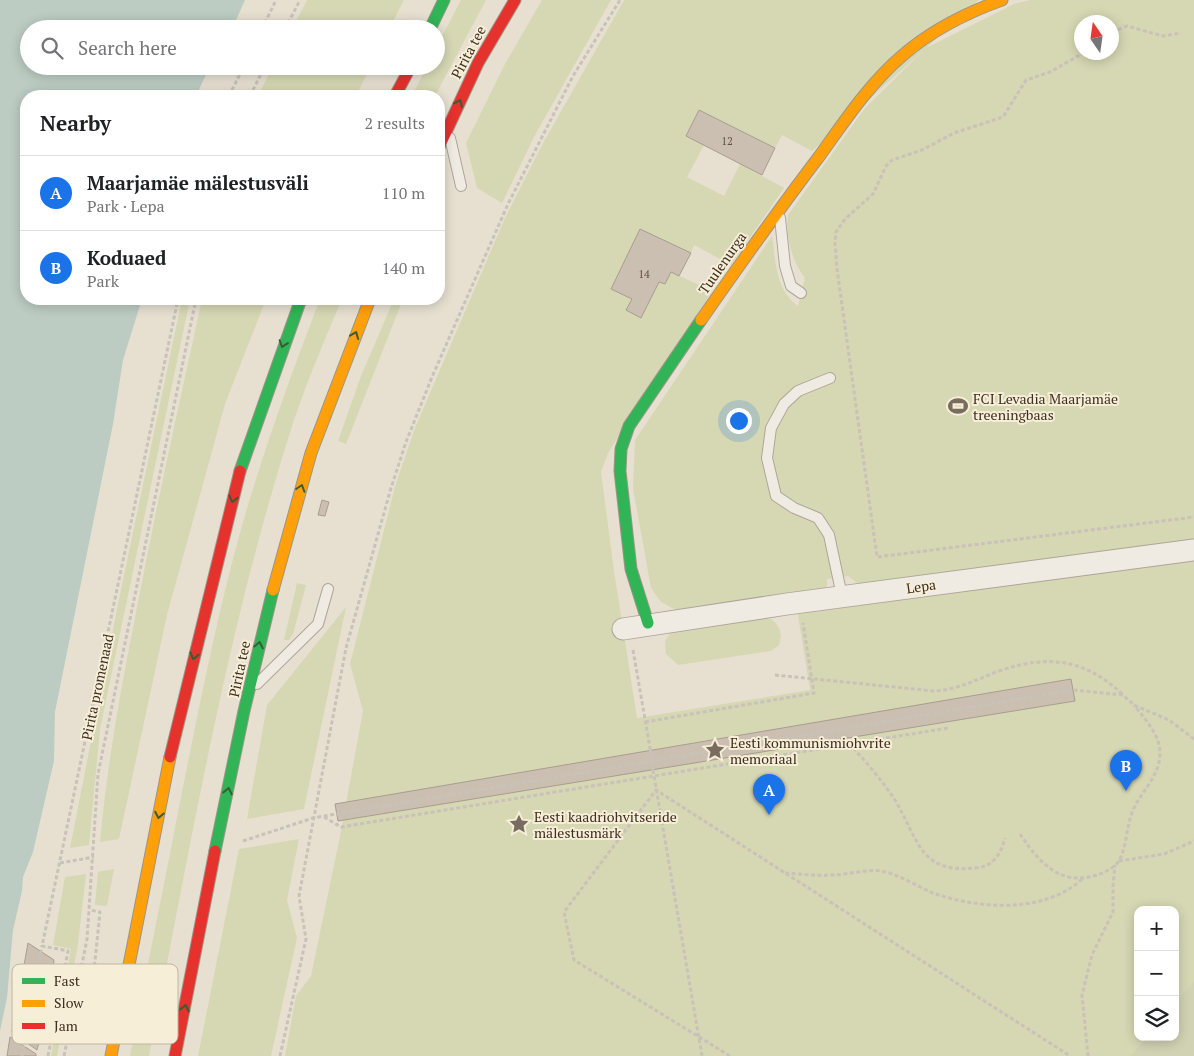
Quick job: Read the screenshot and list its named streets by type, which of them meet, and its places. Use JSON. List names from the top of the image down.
{
  "streets": {
    "main road": ["Pirita tee", "Tuulenurga"],
    "street": ["Lepa"],
    "path": ["Pirita promenaad"]
  },
  "crossings": [
    ["Tuulenurga", "Lepa"]
  ],
  "places": {
    "sports": ["FCI Levadia Maarjamäe treeningbaas"],
    "place": ["Eesti kommunismiohvrite memoriaal", "Eesti kaadriohvitseride mälestusmärk"]
  },
  "house_numbers": ["12", "14"],
  "legend": ["Fast", "Slow", "Jam"],
  "north": "top",
  "page": {
    "search": "Search here",
    "heading": ["Nearby", "2 results"],
    "list": [
      {
        "mark": "A",
        "name": "Maarjamäe mälestusväli",
        "note": "Park · Lepa",
        "value": "110 m"
      },
      {
        "mark": "B",
        "name": "Koduaed",
        "note": "Park",
        "value": "140 m"
      }
    ],
    "pins": ["B", "A"],
    "map_buttons": ["+", "−"]
  }
}
